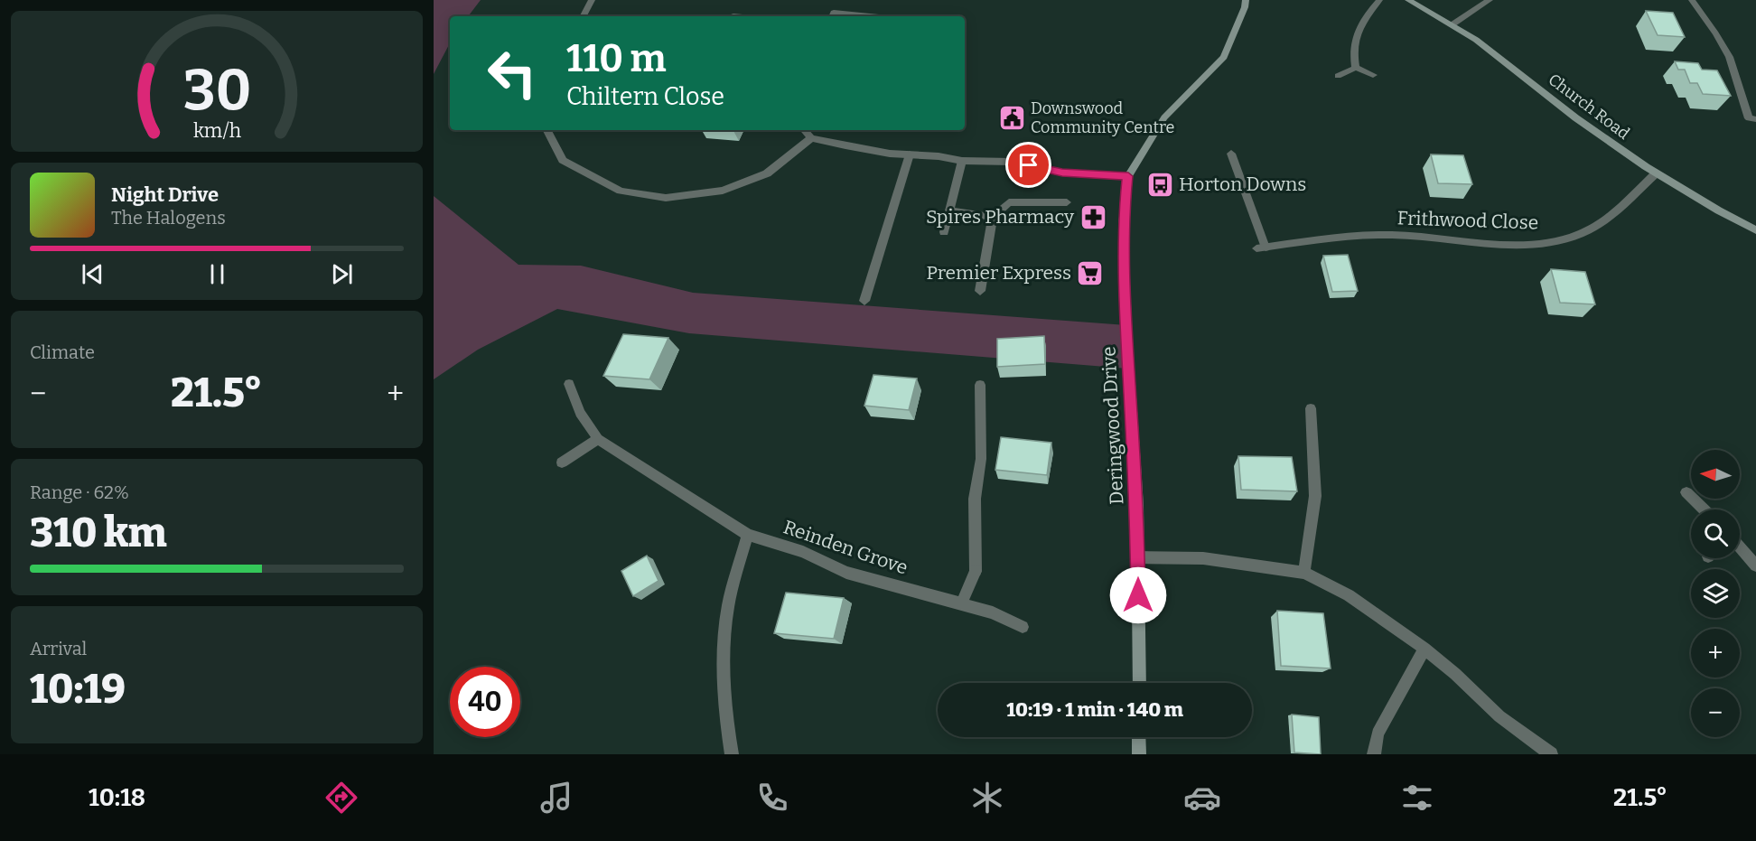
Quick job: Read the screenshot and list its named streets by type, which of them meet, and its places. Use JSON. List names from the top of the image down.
{
  "streets": {
    "street": [
      "Church Road",
      "Frithwood Close",
      "Deringwood Drive",
      "Reinden Grove"
    ]
  },
  "crossings": [
    ["Church Road", "Frithwood Close"]
  ],
  "places": {
    "public building": ["Downswood Community Centre"],
    "bus stop": ["Horton Downs"],
    "pharmacy": ["Spires Pharmacy"],
    "supermarket": ["Premier Express"]
  },
  "north": "left",
  "page": {
    "turn": ["110 m", "Chiltern Close"],
    "song": ["Night Drive", "The Halogens"],
    "tile": [
      "Climate",
      ["Range · 62%", "310 km"],
      ["Arrival", "10:19"]
    ],
    "heat": ["−", "21.5°", "+"],
    "map_buttons": ["+", "−"],
    "limit": "40",
    "trip": "10:19 · 1 min · 140 m",
    "tabs": ["10:18", "21.5°"],
    "gauge": ["30", "km/h"]
  }
}
